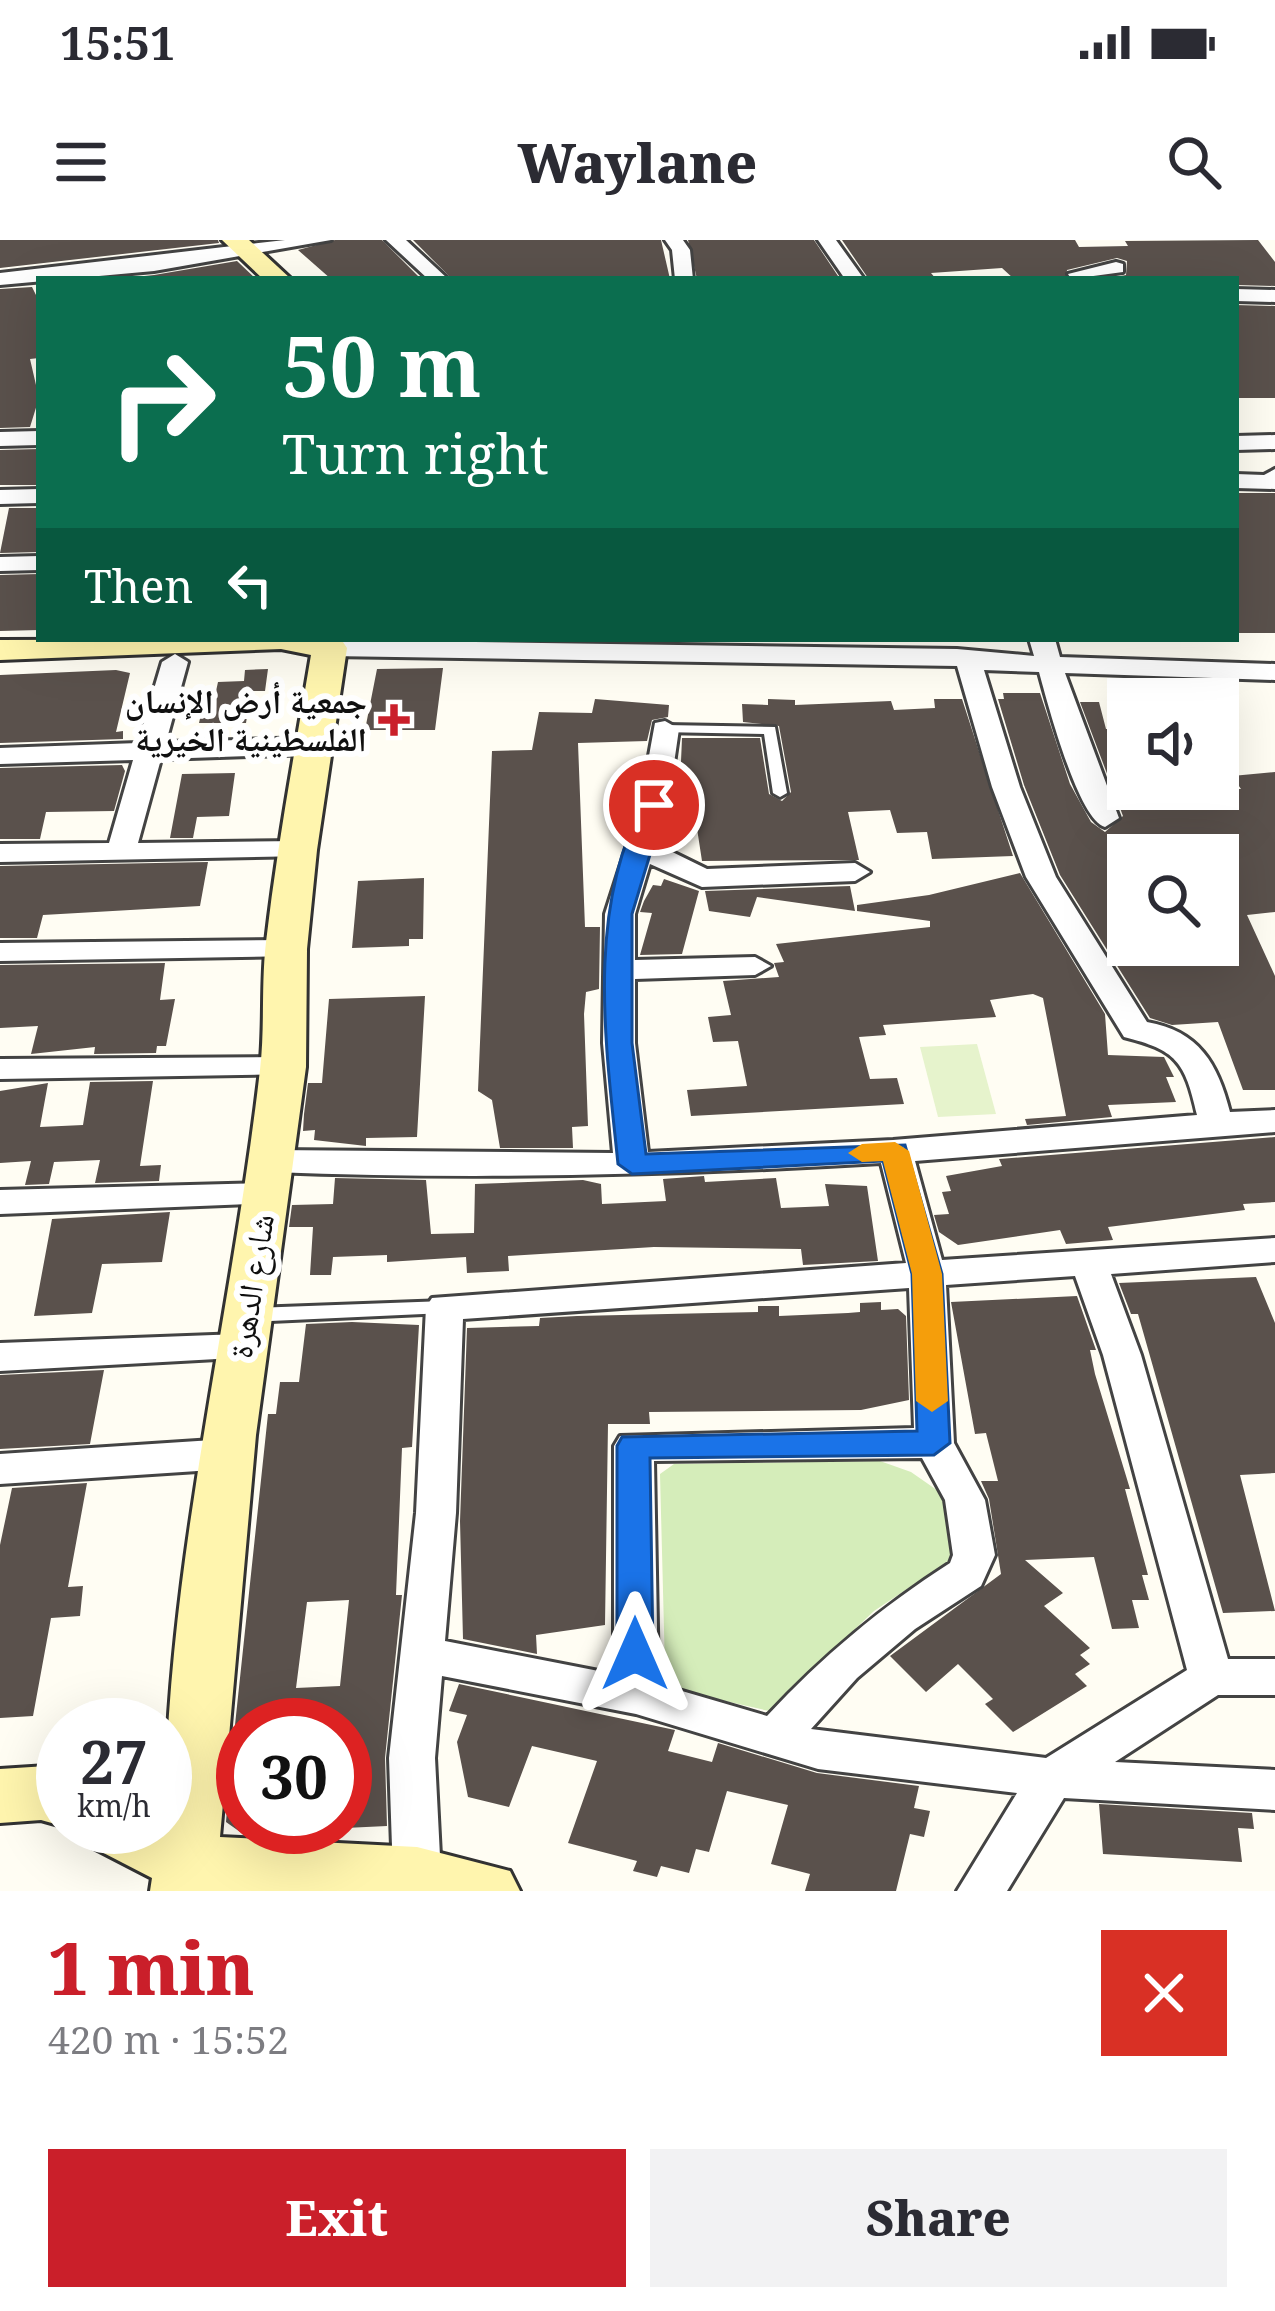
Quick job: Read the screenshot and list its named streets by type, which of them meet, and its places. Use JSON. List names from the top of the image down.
{
  "streets": {
    "street": ["شارع الدهرة"]
  },
  "places": {
    "health": ["جمعية أرض الإنسان الفلسطينية الخيرية"]
  },
  "page": {
    "status": "15:51",
    "header": "Waylane",
    "turn": ["50 m", "Turn right"],
    "then": "Then",
    "speed": "27 km/h",
    "limit": "30",
    "heading": ["1 min", "420 m · 15:52"],
    "buttons": ["Exit", "Share"]
  }
}
